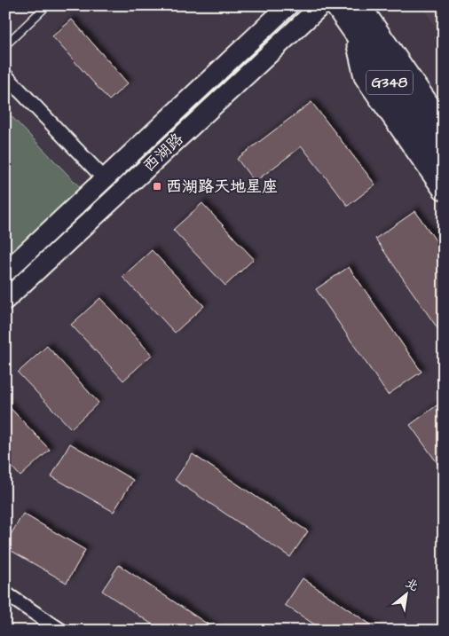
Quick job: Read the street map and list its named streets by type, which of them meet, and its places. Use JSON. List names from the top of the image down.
{
  "streets": {
    "highway": ["G348"],
    "main road": ["西湖路"]
  },
  "places": {
    "transit": ["西湖路天地星座"]
  },
  "north": "top right"
}
